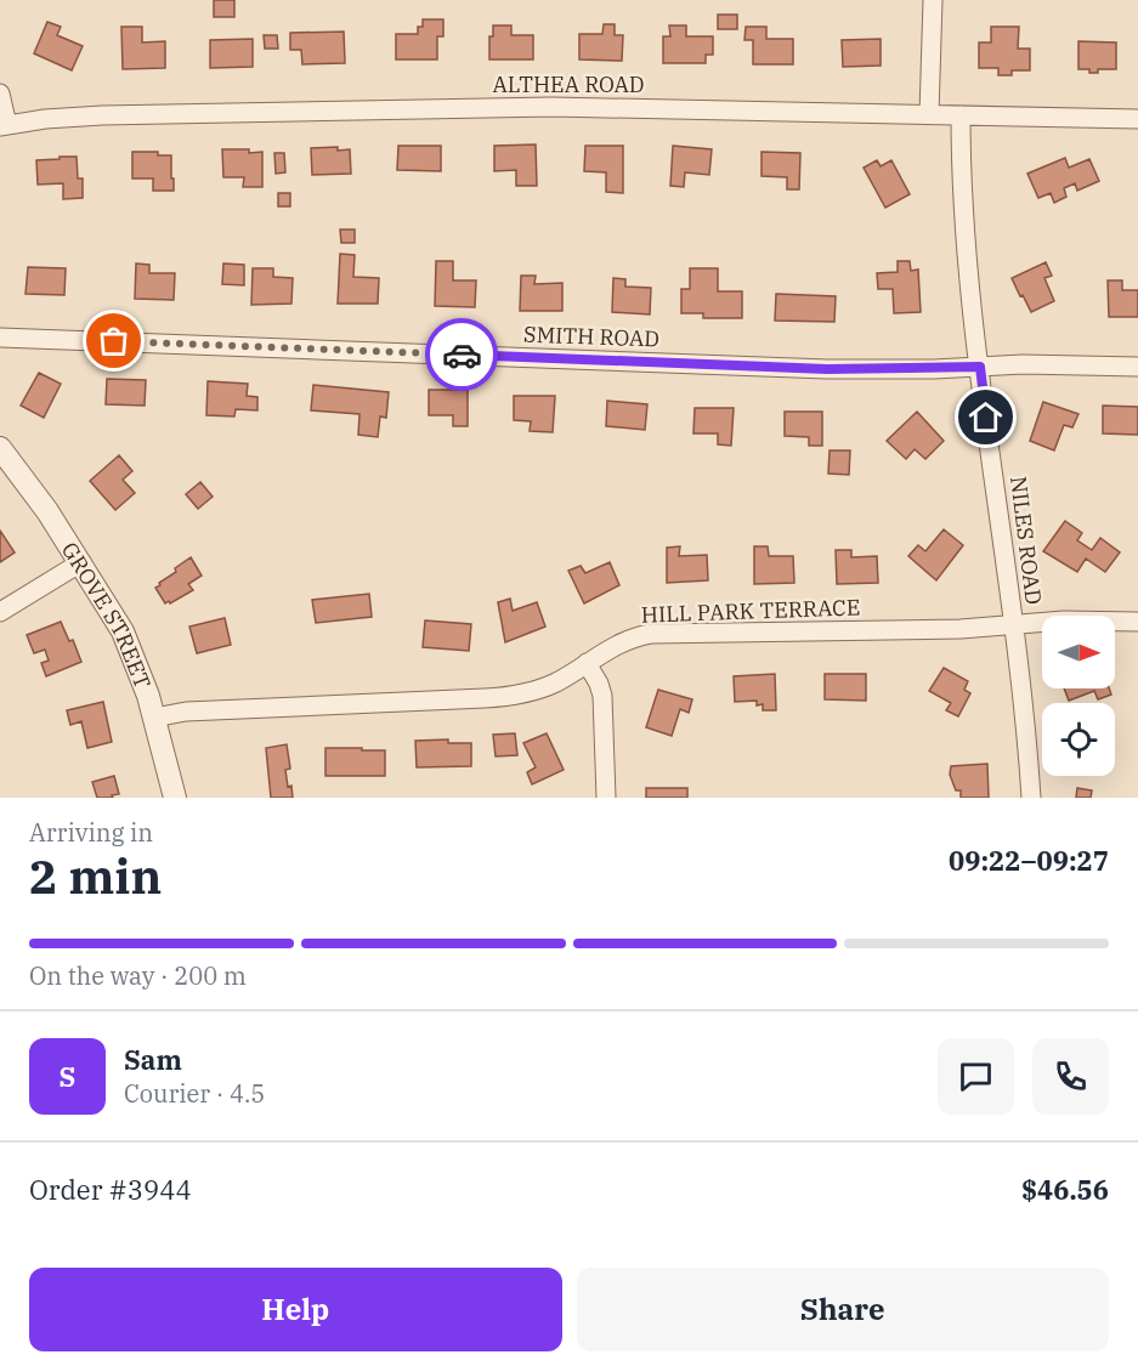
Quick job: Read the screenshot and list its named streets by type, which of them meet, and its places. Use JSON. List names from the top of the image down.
{
  "streets": {
    "street": [
      "ALTHEA ROAD",
      "SMITH ROAD",
      "NILES ROAD",
      "HILL PARK TERRACE",
      "GROVE STREET"
    ]
  },
  "crossings": [
    ["ALTHEA ROAD", "NILES ROAD"],
    ["SMITH ROAD", "NILES ROAD"],
    ["NILES ROAD", "HILL PARK TERRACE"],
    ["HILL PARK TERRACE", "GROVE STREET"]
  ],
  "north": "right",
  "page": {
    "heading": ["2 min", "Arriving in", "09:22–09:27"],
    "panel": [
      "Sam",
      "Courier · 4.5",
      "Order #3944",
      "$46.56"
    ],
    "bar": "On the way · 200 m",
    "round": "S",
    "buttons": ["Help", "Share"]
  }
}
